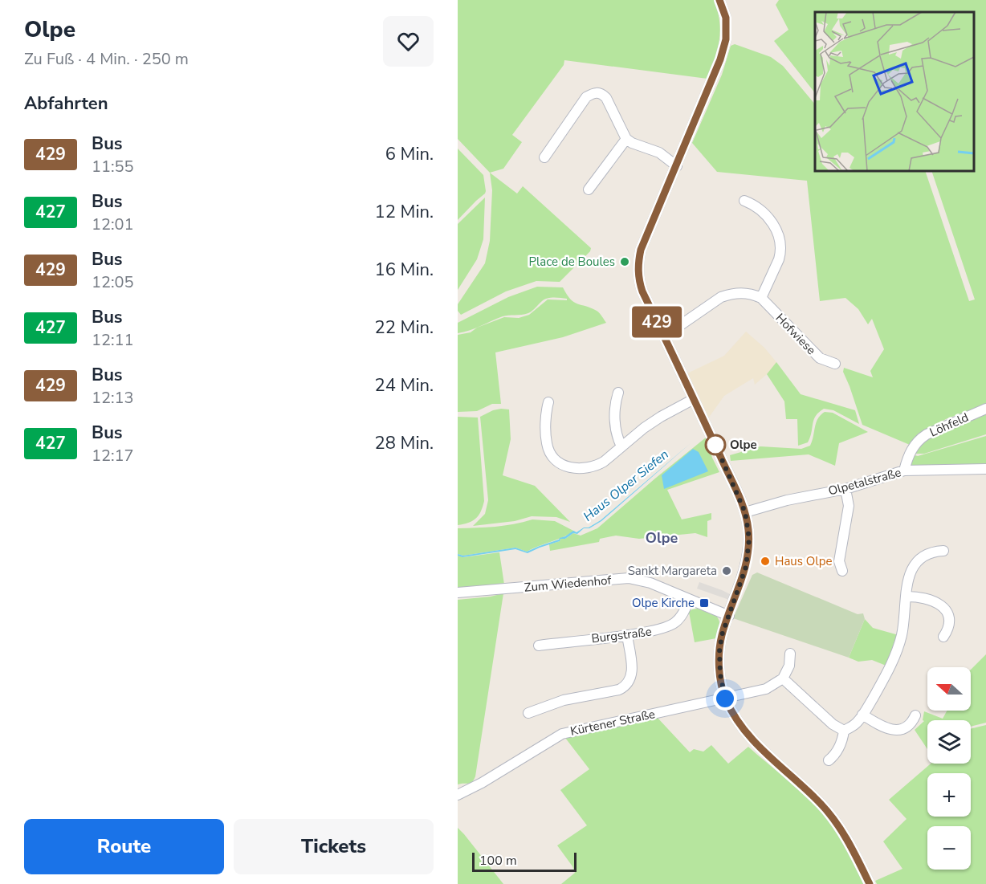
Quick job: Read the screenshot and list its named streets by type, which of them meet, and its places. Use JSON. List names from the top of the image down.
{
  "streets": {
    "street": [
      "Hofwiese",
      "Löhfeld",
      "Olpetalstraße",
      "Zum Wiedenhof",
      "Burgstraße",
      "Kürtener Straße"
    ]
  },
  "crossings": [
    ["Löhfeld", "Olpetalstraße"],
    ["Zum Wiedenhof", "Burgstraße"]
  ],
  "districts": ["Olpe"],
  "water": ["Haus Olper Siefen"],
  "places": {
    "other": [
      "Place de Boules",
      "Olpe",
      "Haus Olpe",
      "Sankt Margareta"
    ],
    "transit": ["Olpe Kirche"]
  },
  "lines": ["bus line 429"],
  "scale_bar": "100 m",
  "north": "left",
  "page": {
    "heading": [
      ["Olpe", "Zu Fuß · 4 Min. · 250 m"],
      "Abfahrten"
    ],
    "on_map": "429",
    "list": [
      {
        "mark": "429",
        "name": "Bus",
        "note": "11:55",
        "value": "6 Min."
      },
      {
        "mark": "427",
        "name": "Bus",
        "note": "12:01",
        "value": "12 Min."
      },
      {
        "mark": "429",
        "name": "Bus",
        "note": "12:05",
        "value": "16 Min."
      },
      {
        "mark": "427",
        "name": "Bus",
        "note": "12:11",
        "value": "22 Min."
      },
      {
        "mark": "429",
        "name": "Bus",
        "note": "12:13",
        "value": "24 Min."
      },
      {
        "mark": "427",
        "name": "Bus",
        "note": "12:17",
        "value": "28 Min."
      }
    ],
    "map_buttons": ["+", "−"],
    "buttons": ["Route", "Tickets"],
    "scale": "100 m"
  }
}
